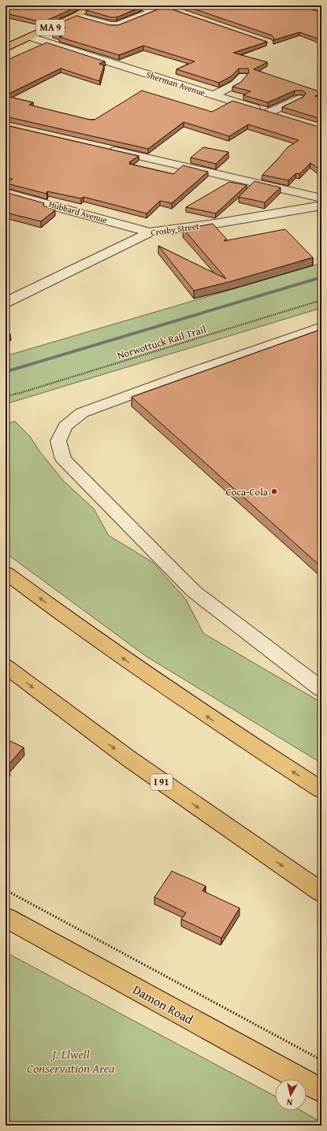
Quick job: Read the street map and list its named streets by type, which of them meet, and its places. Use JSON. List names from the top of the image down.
{
  "streets": {
    "main road": ["MA 9", "I 91", "Damon Road"],
    "street": ["Sherman Avenue", "Hubbard Avenue", "Crosby Street"],
    "path": ["Norwottuck Rail Trail"]
  },
  "crossings": [
    ["MA 9", "Sherman Avenue"],
    ["Hubbard Avenue", "Crosby Street"]
  ],
  "parks": ["J. Elwell Conservation Area"],
  "places": ["Coca-Cola"],
  "north": "bottom"
}
